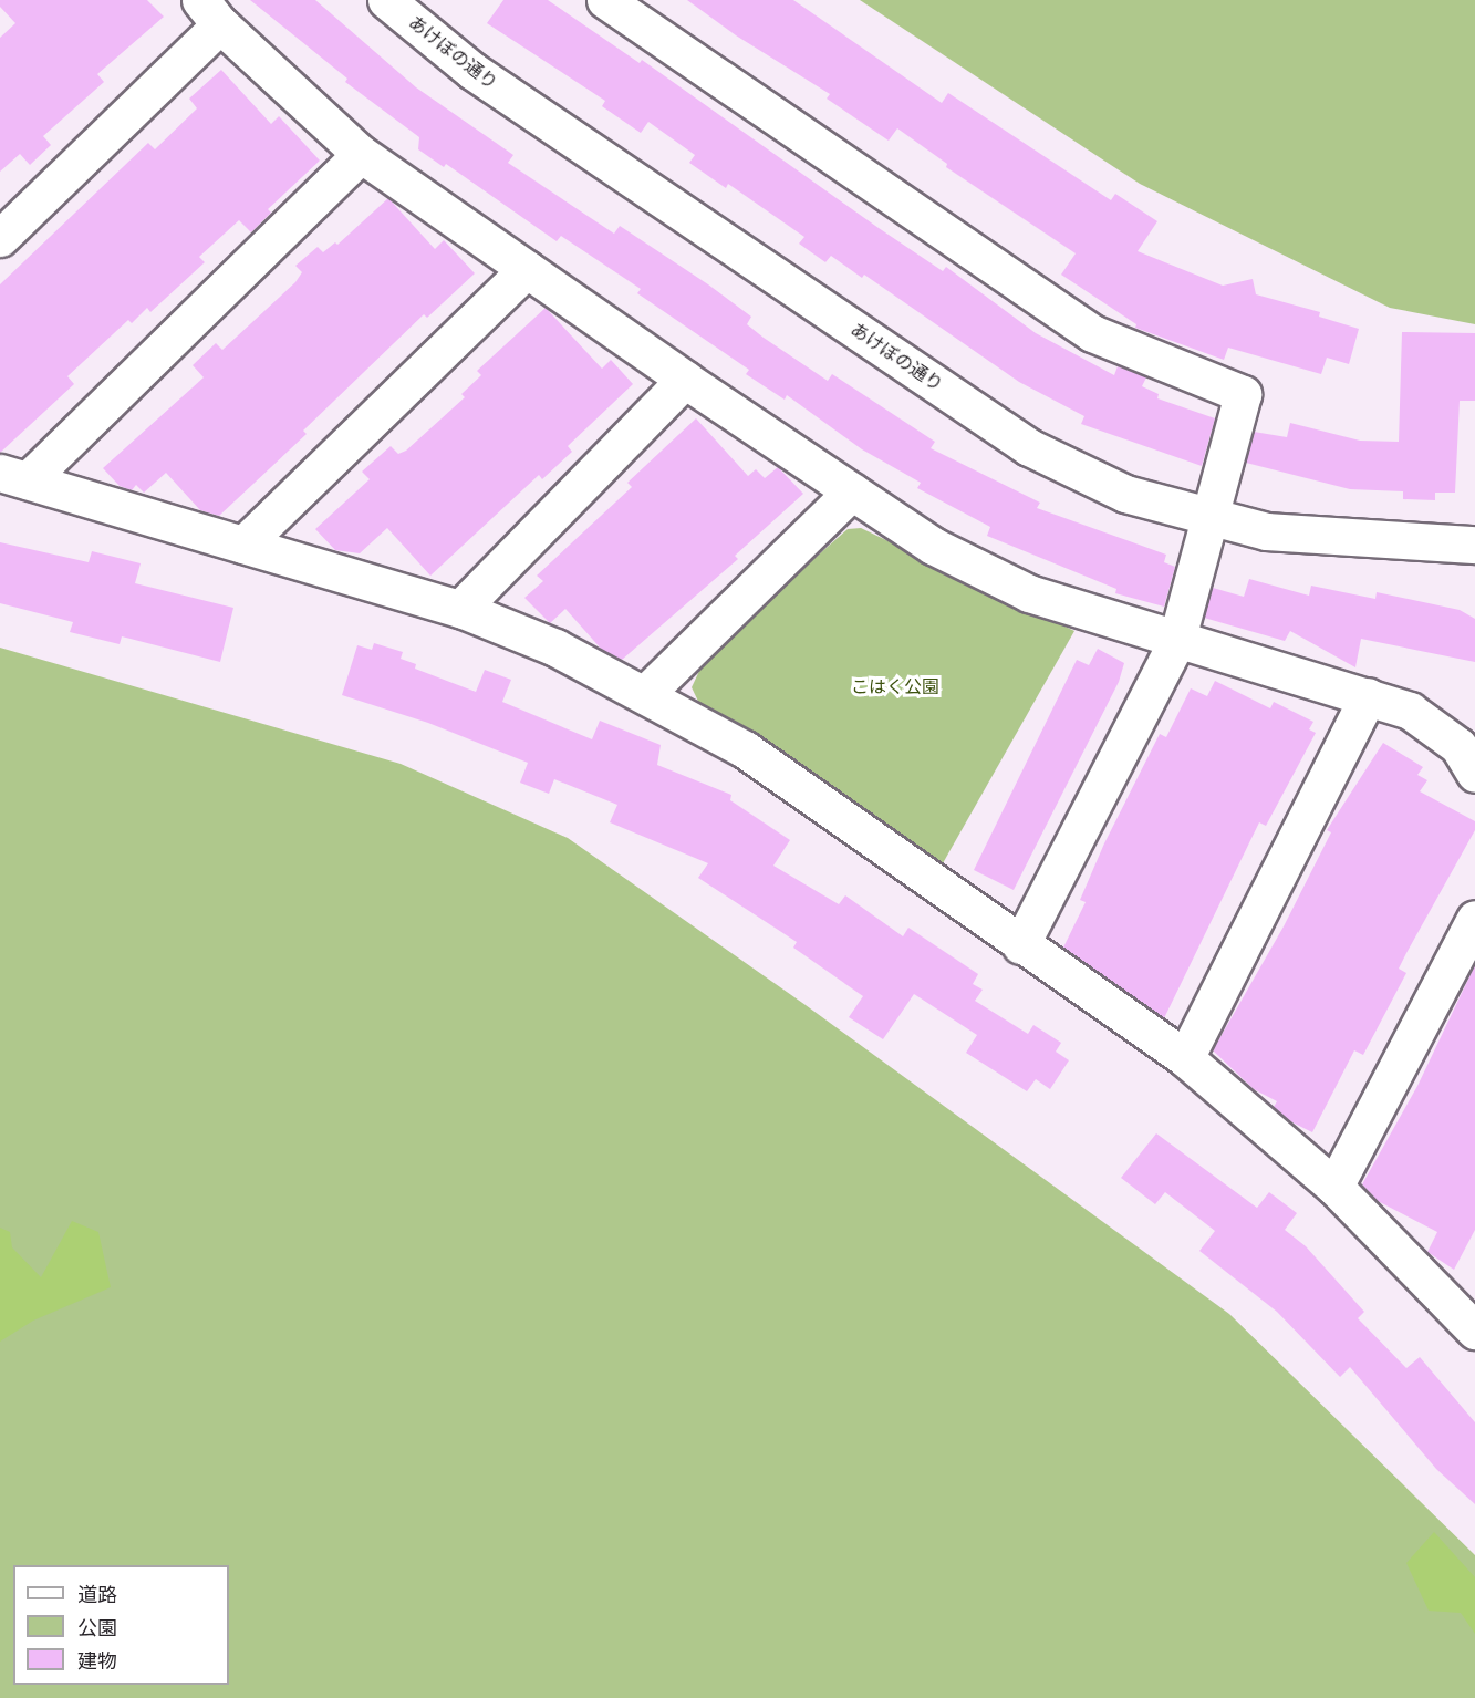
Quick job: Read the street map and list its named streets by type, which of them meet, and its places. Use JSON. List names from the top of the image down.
{
  "streets": {
    "street": ["あけぼの通り"]
  },
  "parks": ["こはく公園"],
  "legend": ["道路", "公園", "建物"]
}
